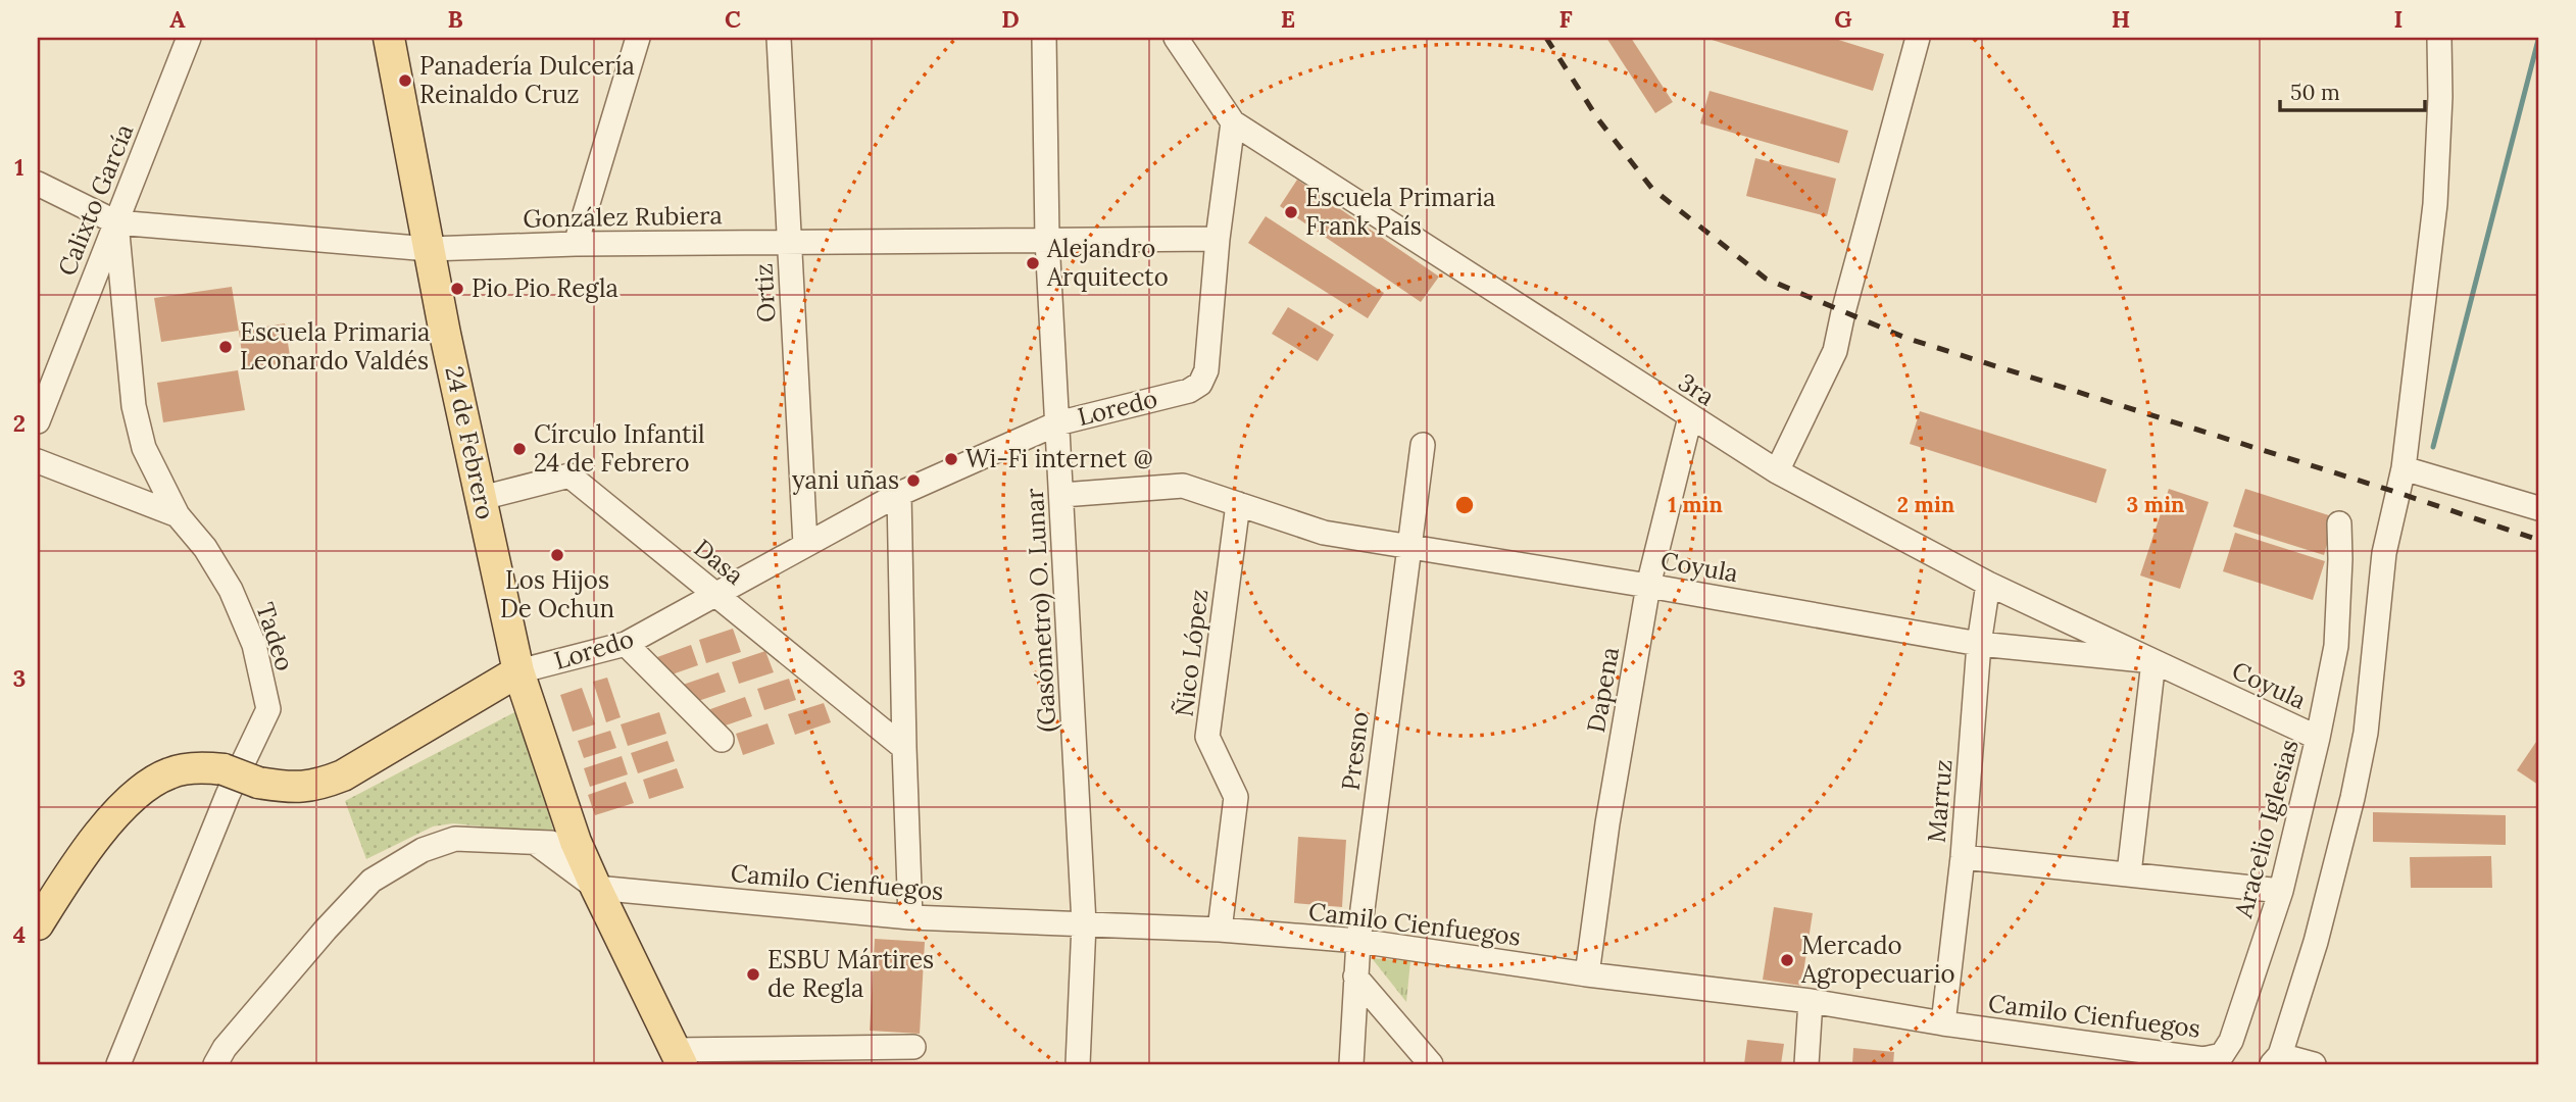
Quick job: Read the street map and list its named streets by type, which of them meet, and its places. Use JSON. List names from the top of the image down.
{
  "streets": {
    "main road": ["Loredo", "24 de Febrero"],
    "street": [
      "Calixto García",
      "González Rubiera",
      "Ortiz",
      "3ra",
      "Dasa",
      "Coyula",
      "(Gasómetro) O. Lunar",
      "Tadeo",
      "Ñico López",
      "Dapena",
      "Presno",
      "Marruz",
      "Aracelio Iglesias",
      "Camilo Cienfuegos"
    ]
  },
  "crossings": [
    ["Calixto García", "González Rubiera"],
    ["Calixto García", "Tadeo"],
    ["González Rubiera", "Ortiz"],
    ["González Rubiera", "Loredo"],
    ["González Rubiera", "24 de Febrero"],
    ["González Rubiera", "(Gasómetro) O. Lunar"],
    ["González Rubiera", "Tadeo"],
    ["Ortiz", "Loredo"],
    ["3ra", "Coyula"],
    ["3ra", "Dapena"],
    ["3ra", "Marruz"],
    ["Loredo", "24 de Febrero"],
    ["Loredo", "Dasa"],
    ["Loredo", "(Gasómetro) O. Lunar"],
    ["24 de Febrero", "Dasa"],
    ["24 de Febrero", "Camilo Cienfuegos"],
    ["Coyula", "(Gasómetro) O. Lunar"],
    ["Coyula", "Ñico López"],
    ["Coyula", "Dapena"],
    ["Coyula", "Presno"],
    ["Coyula", "Marruz"],
    ["Coyula", "Aracelio Iglesias"],
    ["(Gasómetro) O. Lunar", "Camilo Cienfuegos"],
    ["Ñico López", "Camilo Cienfuegos"],
    ["Dapena", "Camilo Cienfuegos"],
    ["Presno", "Camilo Cienfuegos"],
    ["Marruz", "Camilo Cienfuegos"],
    ["Aracelio Iglesias", "Camilo Cienfuegos"]
  ],
  "places": [
    "Panadería Dulcería Reinaldo Cruz",
    "Escuela Primaria Frank País",
    "Alejandro Arquitecto",
    "Pio Pio Regla",
    "Escuela Primaria Leonardo Valdés",
    "Círculo Infantil 24 de Febrero",
    "Wi-Fi internet @",
    "yani uñas",
    "Los Hijos De Ochun",
    "Mercado Agropecuario",
    "ESBU Mártires de Regla"
  ],
  "scale_bar": "50 m",
  "grid": {
    "columns": [
      "A",
      "B",
      "C",
      "D",
      "E",
      "F",
      "G",
      "H",
      "I"
    ],
    "rows": [
      "1",
      "2",
      "3",
      "4"
    ]
  },
  "rings": ["1 min", "2 min", "3 min"]
}
